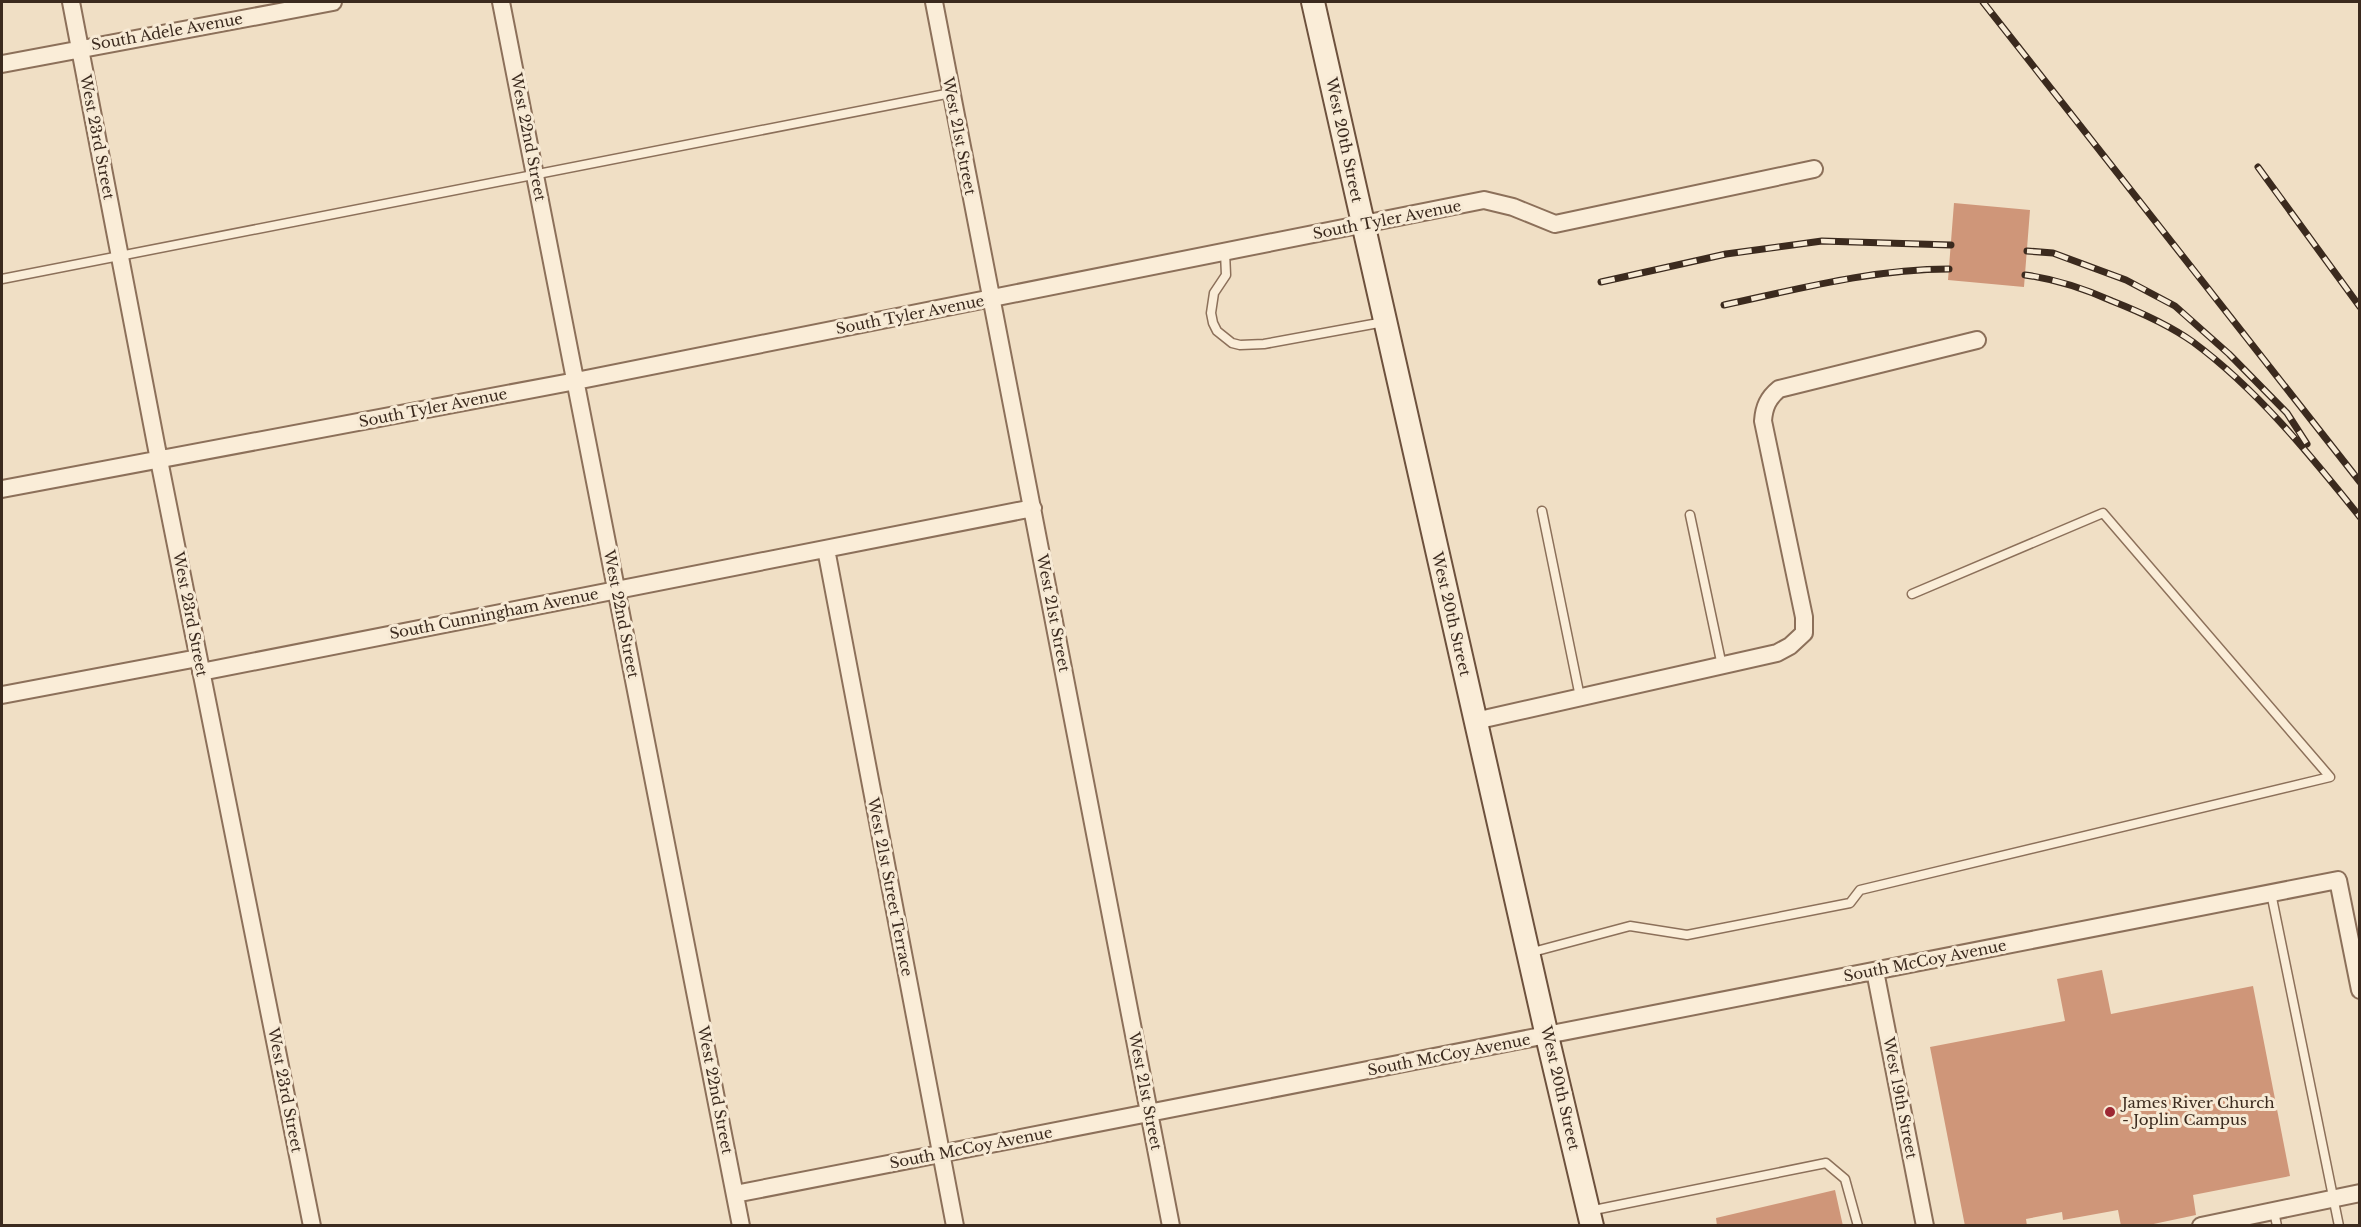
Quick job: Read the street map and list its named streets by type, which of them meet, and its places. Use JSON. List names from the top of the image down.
{
  "streets": {
    "main road": ["West 20th Street"],
    "street": [
      "South Adele Avenue",
      "West 21st Street",
      "West 23rd Street",
      "West 22nd Street",
      "South Tyler Avenue",
      "South Cunningham Avenue",
      "West 21st Street Terrace",
      "South McCoy Avenue",
      "West 19th Street"
    ]
  },
  "crossings": [
    ["South Adele Avenue", "West 23rd Street"],
    ["West 21st Street", "South Tyler Avenue"],
    ["West 21st Street", "South Cunningham Avenue"],
    ["West 21st Street", "South McCoy Avenue"],
    ["West 23rd Street", "South Tyler Avenue"],
    ["West 23rd Street", "South Cunningham Avenue"],
    ["West 22nd Street", "South Tyler Avenue"],
    ["West 22nd Street", "South Cunningham Avenue"],
    ["West 22nd Street", "South McCoy Avenue"],
    ["West 20th Street", "South Tyler Avenue"],
    ["West 20th Street", "South McCoy Avenue"],
    ["South Cunningham Avenue", "West 21st Street Terrace"],
    ["West 21st Street Terrace", "South McCoy Avenue"],
    ["South McCoy Avenue", "West 19th Street"]
  ],
  "places": ["James River Church - Joplin Campus"]
}
